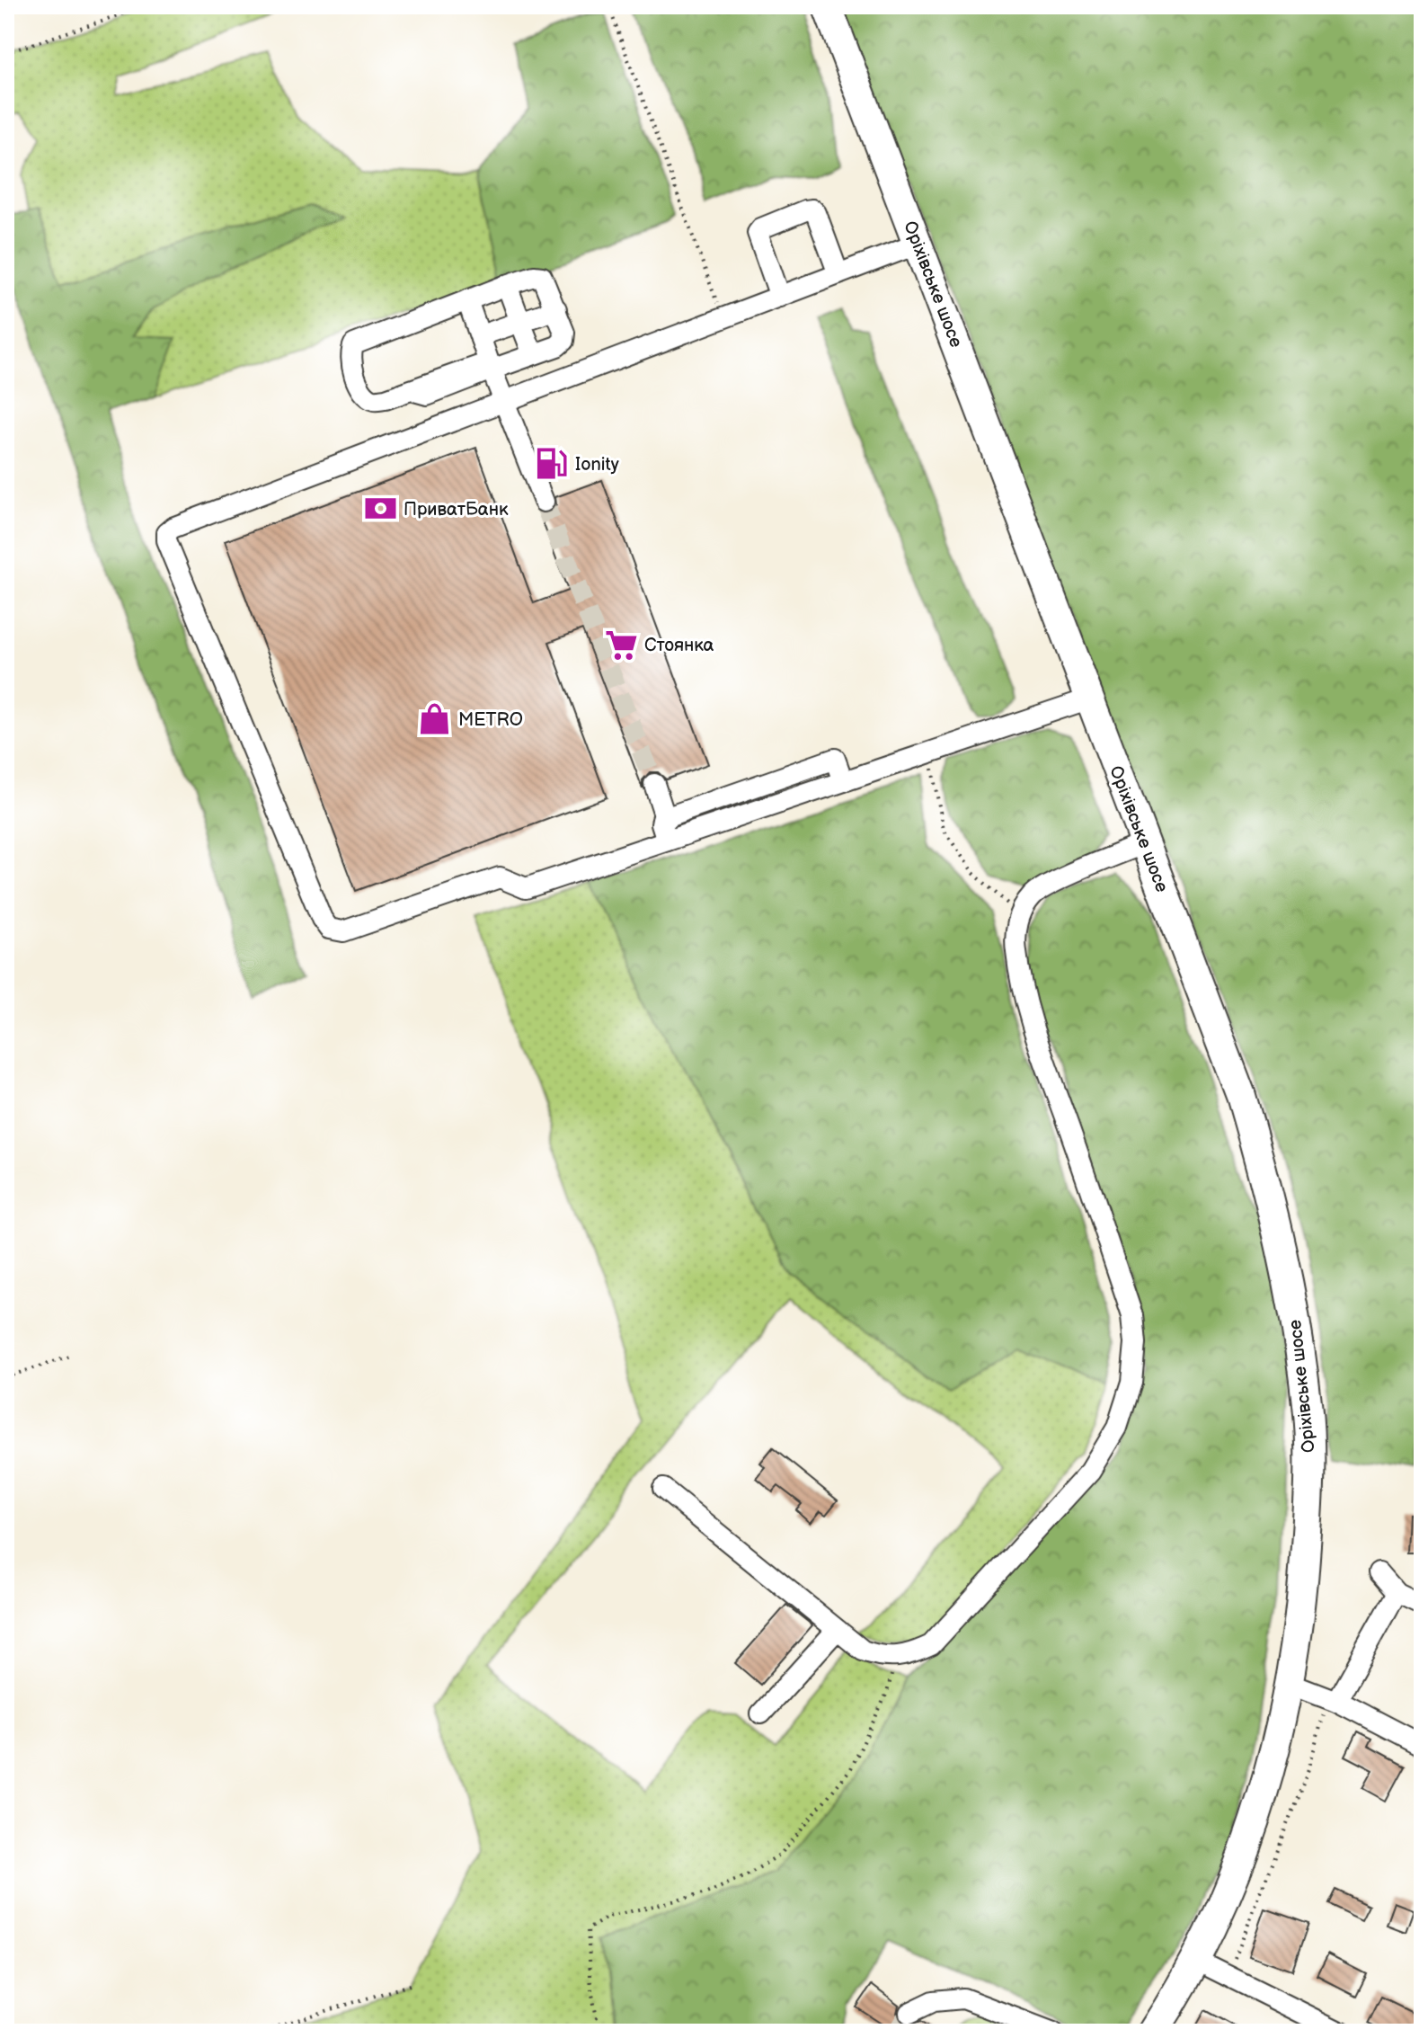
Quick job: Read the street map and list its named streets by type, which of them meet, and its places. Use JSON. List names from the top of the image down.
{
  "streets": {
    "highway": ["Оріхівське шосе"]
  },
  "places": {
    "fuel station": ["Ionity"],
    "bank": ["ПриватБанк"],
    "supermarket": ["Стоянка"],
    "shop": ["METRO"]
  }
}
